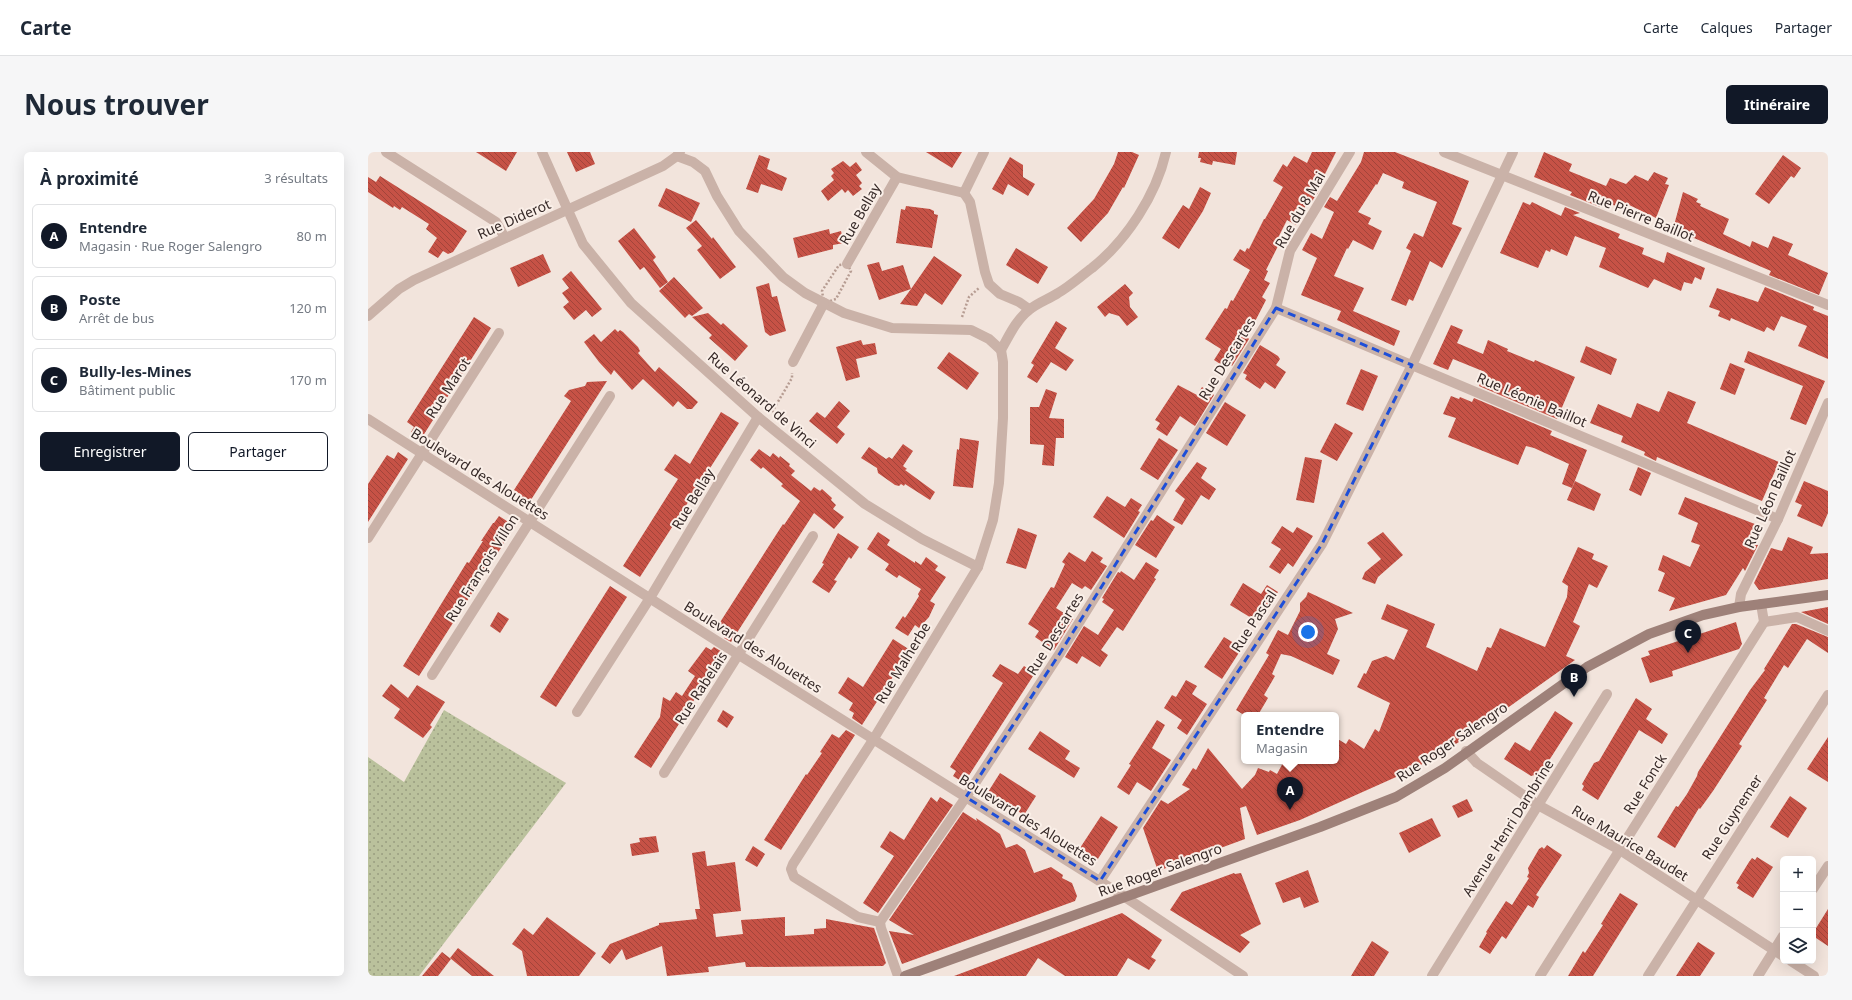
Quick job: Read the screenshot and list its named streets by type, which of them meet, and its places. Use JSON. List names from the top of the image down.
{
  "streets": {
    "street": [
      "Rue du 8 Mai",
      "Rue Bellay",
      "Rue Pierre Baillot",
      "Rue Diderot",
      "Rue Descartes",
      "Rue Marot",
      "Rue Léonard de Vinci",
      "Rue Léonie Baillot",
      "Boulevard des Alouettes",
      "Rue Léon Baillot",
      "Rue François Villon",
      "Rue Pascal",
      "Rue Malherbe",
      "Rue Rabelais",
      "Rue Roger Salengro",
      "Rue Fonck",
      "Rue Guynemer",
      "Avenue Henri Dambrine",
      "Rue Maurice Baudet"
    ]
  },
  "crossings": [
    ["Rue du 8 Mai", "Rue Descartes"],
    ["Rue du 8 Mai", "Rue Léonie Baillot"],
    ["Rue Bellay", "Rue Léonard de Vinci"],
    ["Rue Bellay", "Boulevard des Alouettes"],
    ["Rue Pierre Baillot", "Rue Pascal"],
    ["Rue Diderot", "Rue Léonard de Vinci"],
    ["Rue Descartes", "Rue Léonie Baillot"],
    ["Rue Descartes", "Boulevard des Alouettes"],
    ["Rue Descartes", "Rue Malherbe"],
    ["Rue Marot", "Boulevard des Alouettes"],
    ["Rue Léonard de Vinci", "Rue Malherbe"],
    ["Rue Léonie Baillot", "Rue Léon Baillot"],
    ["Rue Léonie Baillot", "Rue Pascal"],
    ["Boulevard des Alouettes", "Rue François Villon"],
    ["Boulevard des Alouettes", "Rue Pascal"],
    ["Boulevard des Alouettes", "Rue Malherbe"],
    ["Boulevard des Alouettes", "Rue Rabelais"],
    ["Boulevard des Alouettes", "Rue Roger Salengro"],
    ["Rue Léon Baillot", "Rue Roger Salengro"],
    ["Rue Roger Salengro", "Rue Maurice Baudet"],
    ["Rue Fonck", "Rue Maurice Baudet"],
    ["Rue Guynemer", "Rue Maurice Baudet"],
    ["Avenue Henri Dambrine", "Rue Maurice Baudet"]
  ],
  "page": {
    "header": "Carte",
    "nav": ["Carte", "Calques", "Partager"],
    "title": "Nous trouver",
    "buttons": [
      "Itinéraire",
      ["Enregistrer", "Partager"]
    ],
    "heading": ["À proximité", "3 résultats"],
    "list": [
      {
        "mark": "A",
        "name": "Entendre",
        "note": "Magasin · Rue Roger Salengro",
        "value": "80 m"
      },
      {
        "mark": "B",
        "name": "Poste",
        "note": "Arrêt de bus",
        "value": "120 m"
      },
      {
        "mark": "C",
        "name": "Bully-les-Mines",
        "note": "Bâtiment public",
        "value": "170 m"
      }
    ],
    "pins": ["C", "B", "A"],
    "popup": ["Entendre", "Magasin"],
    "map_buttons": ["+", "−"]
  }
}
